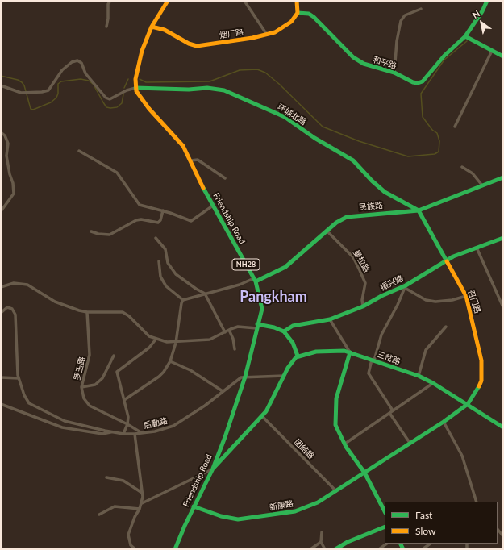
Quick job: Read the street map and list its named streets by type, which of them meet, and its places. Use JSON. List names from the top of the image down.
{
  "streets": {
    "main road": [
      "烟厂路",
      "和平路",
      "环城北路",
      "民族路",
      "Friendship Road",
      "NH28",
      "振兴路",
      "召门路",
      "三岔路",
      "新康路"
    ],
    "street": [
      "曼拉路",
      "罗玉路",
      "后勤路",
      "团结路"
    ]
  },
  "crossings": [
    ["烟厂路", "和平路"],
    ["环城北路", "民族路"],
    ["环城北路", "Friendship Road"],
    ["环城北路", "召门路"],
    ["民族路", "Friendship Road"],
    ["民族路", "曼拉路"],
    ["民族路", "召门路"],
    ["Friendship Road", "后勤路"],
    ["Friendship Road", "新康路"],
    ["曼拉路", "振兴路"],
    ["振兴路", "召门路"],
    ["召门路", "三岔路"],
    ["召门路", "新康路"],
    ["三岔路", "新康路"],
    ["罗玉路", "后勤路"],
    ["团结路", "新康路"]
  ],
  "districts": ["Pangkham"],
  "legend": ["Fast", "Slow"],
  "north": "top left"
}
